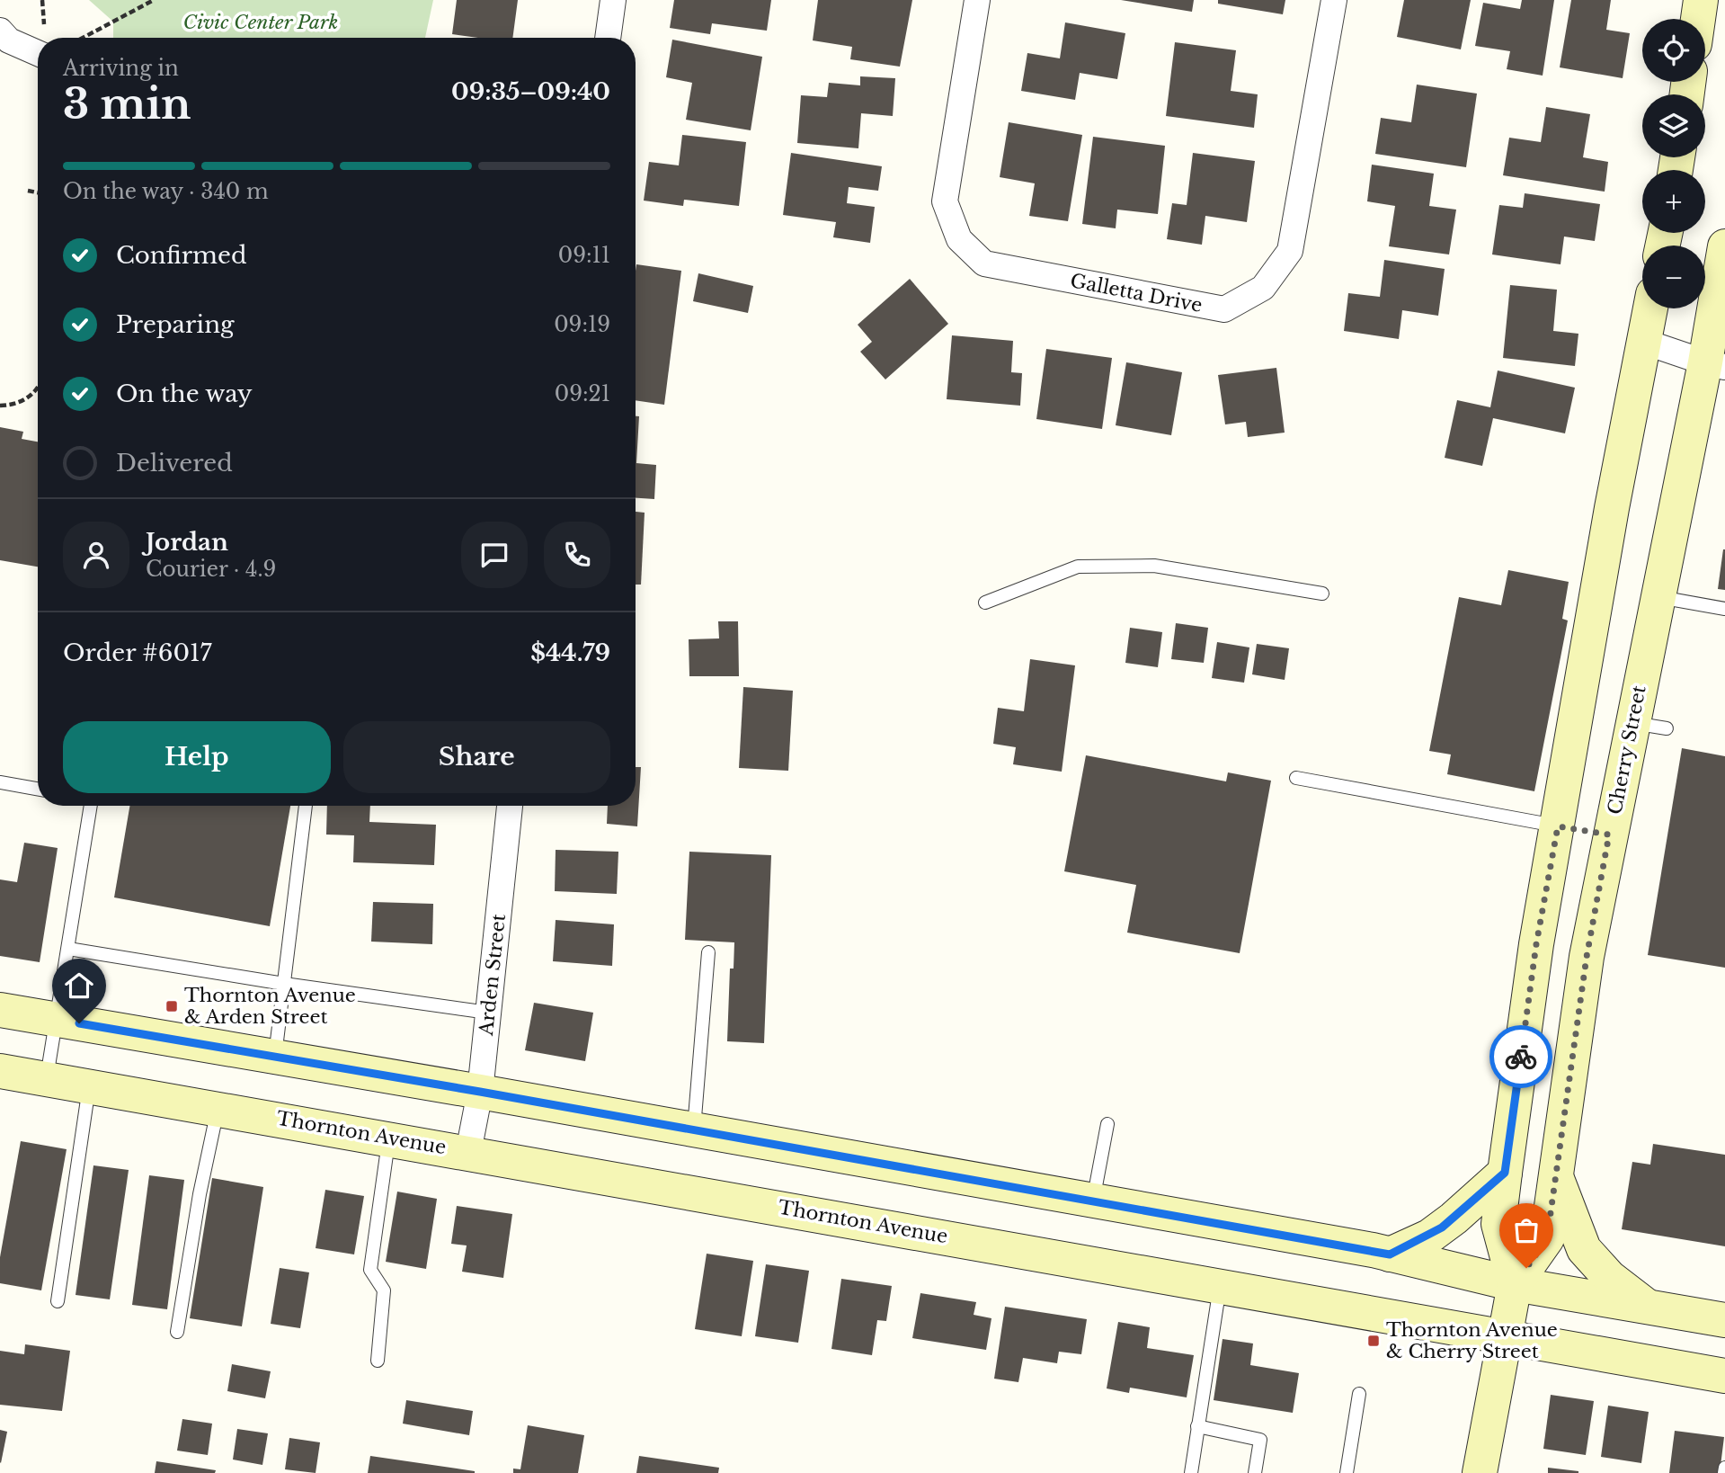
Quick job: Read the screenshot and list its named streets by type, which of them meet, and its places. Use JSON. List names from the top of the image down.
{
  "streets": {
    "main road": ["Cherry Street", "Thornton Avenue"],
    "street": ["Galletta Drive", "Arden Street"]
  },
  "crossings": [
    ["Cherry Street", "Thornton Avenue"],
    ["Arden Street", "Thornton Avenue"]
  ],
  "parks": ["Civic Center Park"],
  "places": {
    "transit": ["Thornton Avenue & Arden Street", "Thornton Avenue & Cherry Street"]
  },
  "page": {
    "map_buttons": ["+", "−"],
    "heading": ["3 min", "Arriving in", "09:35–09:40"],
    "panel": [
      "Jordan",
      "Courier · 4.9",
      "Order #6017",
      "$44.79"
    ],
    "bar": "On the way · 340 m",
    "list": [
      ["Confirmed", "09:11"],
      ["Preparing", "09:19"],
      ["On the way", "09:21"],
      "Delivered"
    ],
    "buttons": ["Help", "Share"]
  }
}
